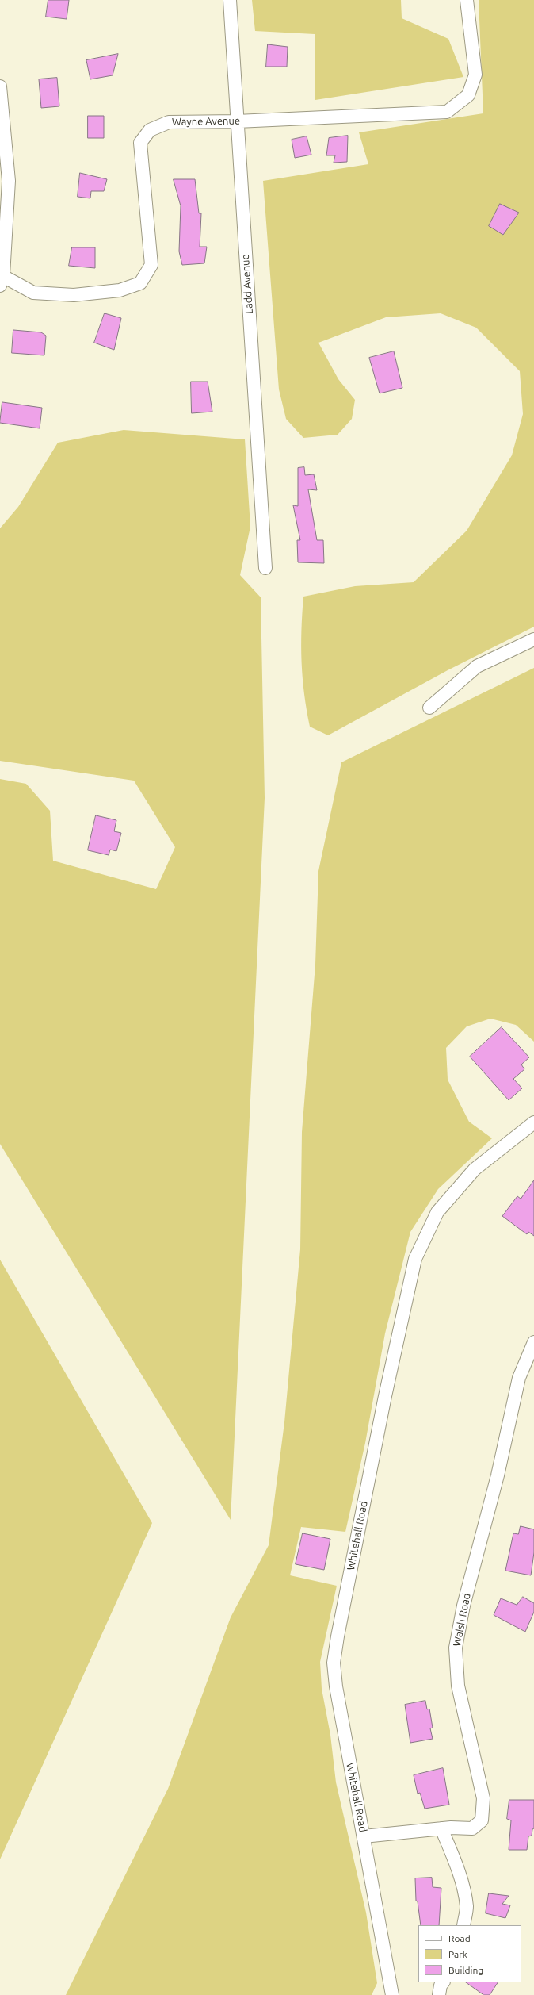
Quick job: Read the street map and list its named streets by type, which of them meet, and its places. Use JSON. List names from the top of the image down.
{
  "streets": {
    "street": [
      "Wayne Avenue",
      "Ladd Avenue",
      "Whitehall Road",
      "Walsh Road"
    ]
  },
  "crossings": [
    ["Wayne Avenue", "Ladd Avenue"],
    ["Whitehall Road", "Walsh Road"]
  ],
  "legend": ["Road", "Park", "Building"]
}
